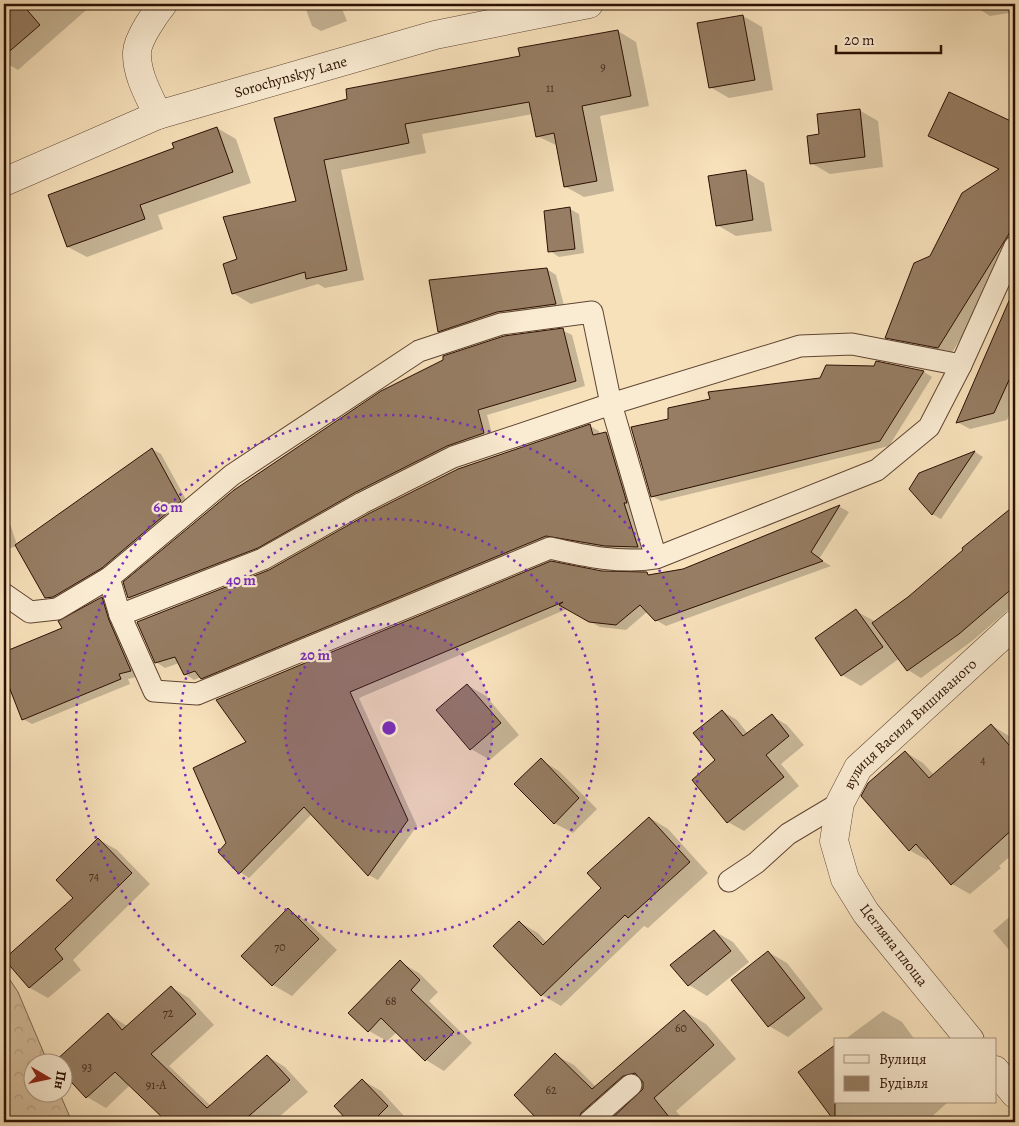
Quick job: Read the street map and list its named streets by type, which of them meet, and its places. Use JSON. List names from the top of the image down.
{
  "streets": {
    "street": ["Sorochynskyy Lane", "вулиця Василя Вишиваного", "Цегляна площа"]
  },
  "crossings": [
    ["вулиця Василя Вишиваного", "Цегляна площа"]
  ],
  "house_numbers": [
    "9",
    "11",
    "4",
    "74",
    "70",
    "68",
    "72",
    "60",
    "93",
    "91-А",
    "62"
  ],
  "legend": ["Вулиця", "Будівля"],
  "scale_bar": "20 m",
  "north": "right",
  "rings": ["60 m", "40 m", "20 m"]
}
